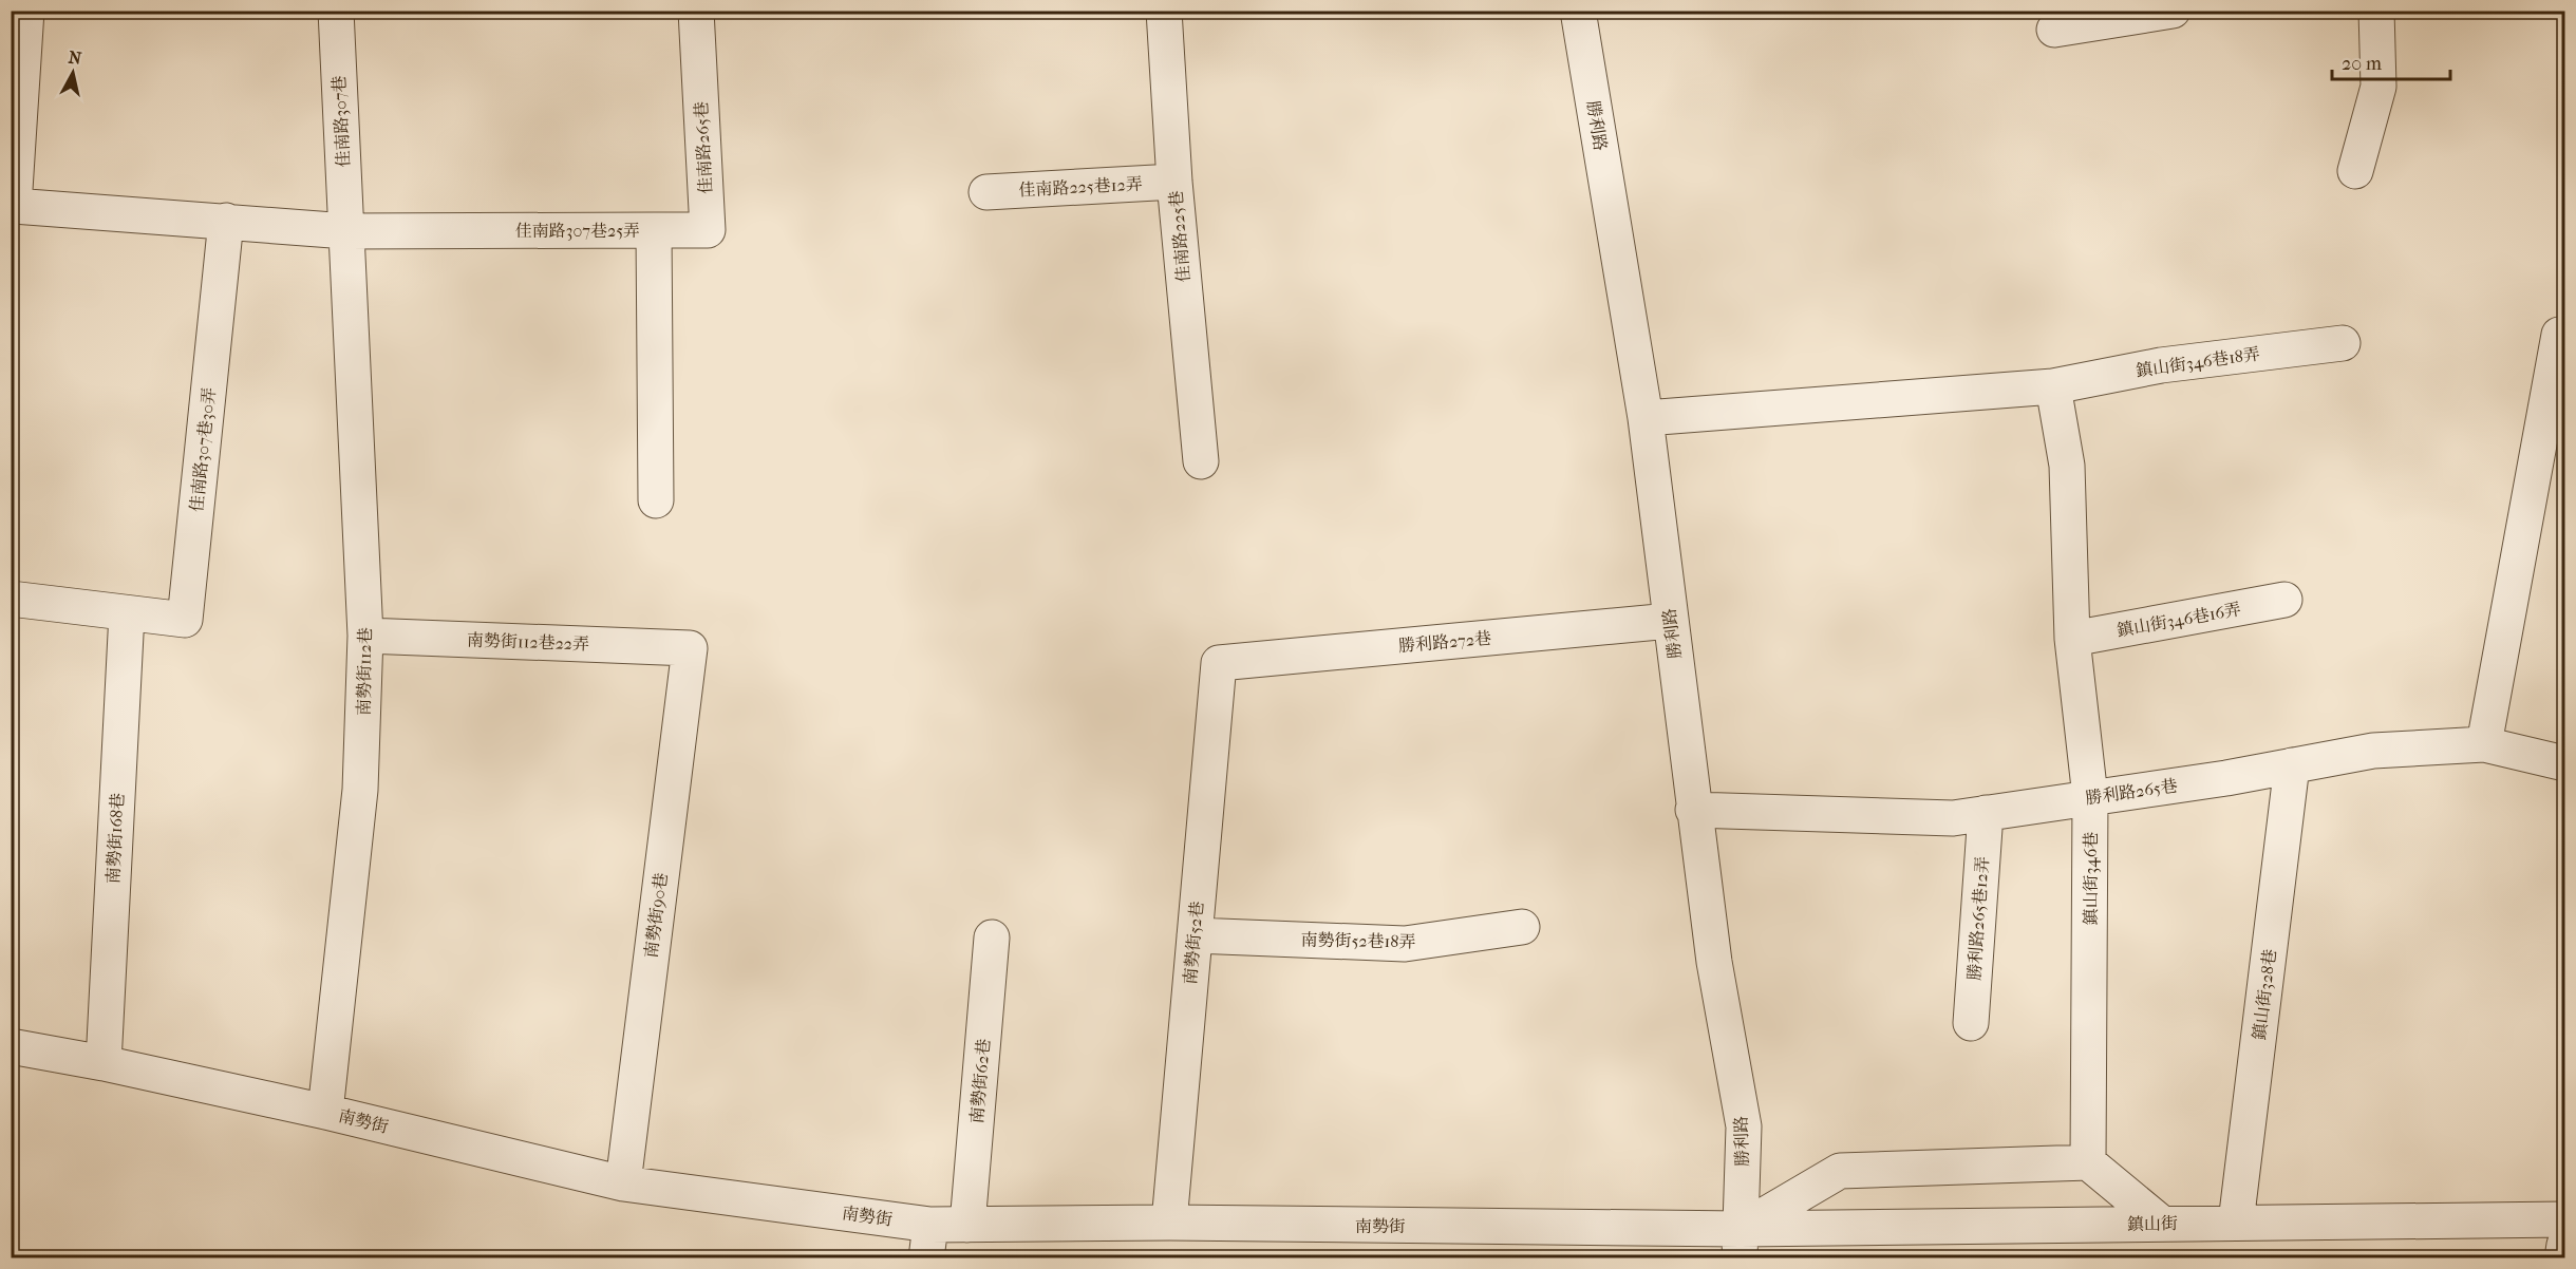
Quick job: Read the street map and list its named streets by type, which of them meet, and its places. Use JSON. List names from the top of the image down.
{
  "streets": {
    "street": [
      "佳南路307巷",
      "勝利路",
      "佳南路265巷",
      "佳南路225巷12弄",
      "佳南路307巷25弄",
      "佳南路225巷",
      "鎮山街346巷18弄",
      "佳南路307巷30弄",
      "鎮山街346巷16弄",
      "南勢街112巷22弄",
      "勝利路272巷",
      "南勢街112巷",
      "勝利路265巷",
      "南勢街168巷",
      "鎮山街346巷",
      "南勢街90巷",
      "勝利路265巷12弄",
      "南勢街52巷18弄",
      "南勢街52巷",
      "鎮山街328巷",
      "南勢街62巷",
      "南勢街",
      "鎮山街"
    ]
  },
  "crossings": [
    ["佳南路307巷", "佳南路307巷25弄"],
    ["佳南路307巷", "南勢街112巷"],
    ["勝利路", "鎮山街346巷18弄"],
    ["勝利路", "勝利路272巷"],
    ["勝利路", "勝利路265巷"],
    ["勝利路", "南勢街"],
    ["勝利路", "鎮山街"],
    ["佳南路265巷", "佳南路307巷25弄"],
    ["佳南路225巷12弄", "佳南路225巷"],
    ["佳南路307巷25弄", "南勢街112巷"],
    ["鎮山街346巷18弄", "鎮山街346巷"],
    ["佳南路307巷30弄", "南勢街168巷"],
    ["鎮山街346巷16弄", "鎮山街346巷"],
    ["南勢街112巷22弄", "南勢街112巷"],
    ["南勢街112巷22弄", "南勢街90巷"],
    ["勝利路272巷", "南勢街52巷"],
    ["南勢街112巷", "南勢街"],
    ["勝利路265巷", "鎮山街346巷"],
    ["勝利路265巷", "勝利路265巷12弄"],
    ["勝利路265巷", "鎮山街328巷"],
    ["南勢街168巷", "南勢街"],
    ["南勢街90巷", "南勢街"],
    ["南勢街52巷18弄", "南勢街52巷"],
    ["南勢街52巷", "南勢街"],
    ["鎮山街328巷", "鎮山街"],
    ["南勢街62巷", "南勢街"],
    ["南勢街", "鎮山街"]
  ],
  "scale_bar": "20 m",
  "north": "top"
}
